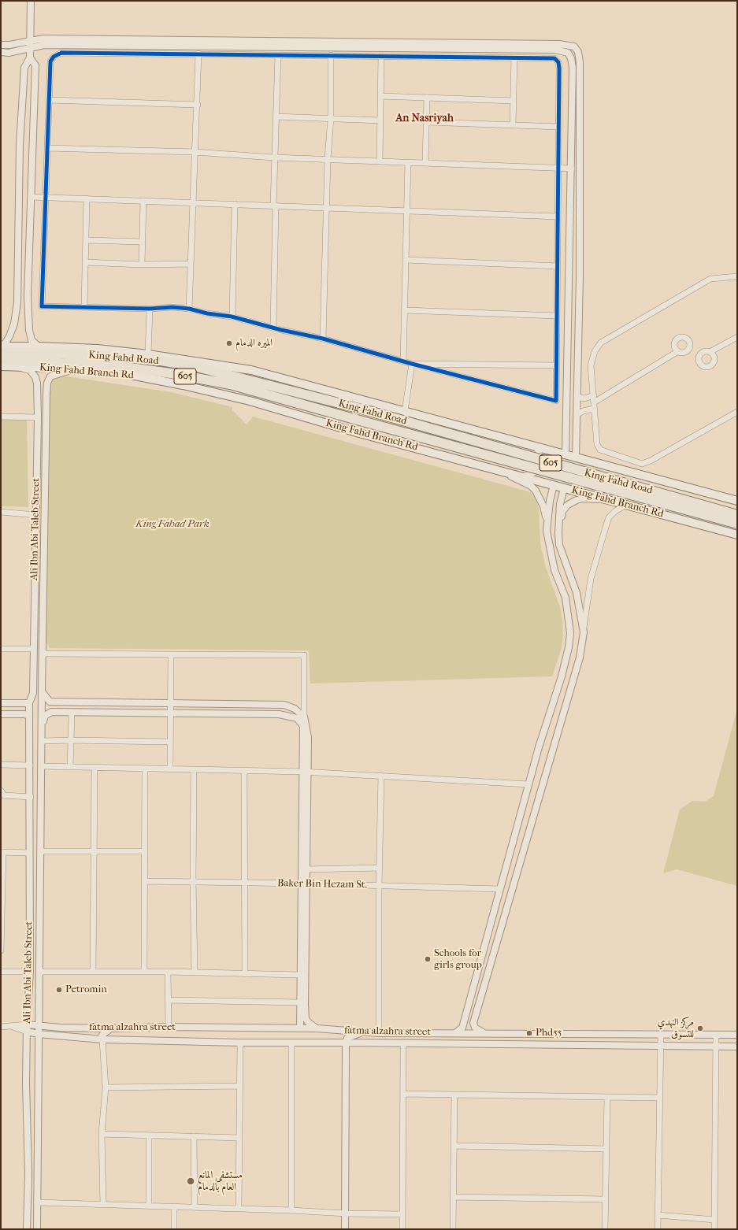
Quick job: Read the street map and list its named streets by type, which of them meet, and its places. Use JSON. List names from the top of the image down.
{
  "streets": {
    "highway": ["King Fahd Road", "605"],
    "main road": ["King Fahd Branch Rd"],
    "street": ["Ali Ibn Abi Taleb Street", "Baker Bin Hezam St.", "fatma alzahra street"]
  },
  "crossings": [
    ["King Fahd Branch Rd", "Ali Ibn Abi Taleb Street"],
    ["Ali Ibn Abi Taleb Street", "fatma alzahra street"]
  ],
  "districts": ["An Nasriyah"],
  "parks": ["King Fahad Park"],
  "places": [
    "الميره الدمام",
    "Schools for girls group",
    "Petromin",
    "مركز النهدي للتسوق",
    "Phd55",
    "مستشفى المانع العام بالدمام"
  ]
}
